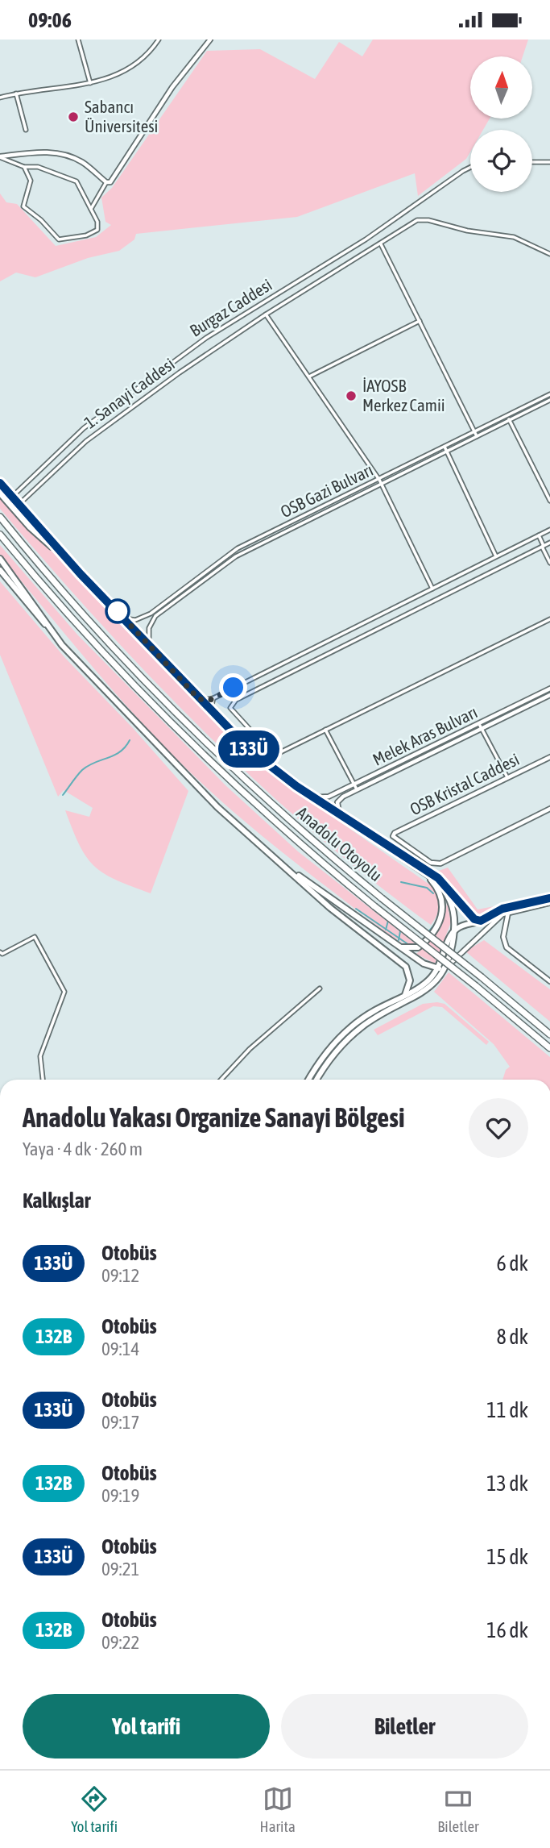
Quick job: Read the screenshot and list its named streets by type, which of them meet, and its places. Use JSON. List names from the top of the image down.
{
  "streets": {
    "highway": ["Anadolu Otoyolu"],
    "street": [
      "Burgaz Caddesi",
      "1. Sanayi Caddesi",
      "OSB Gazi Bulvarı",
      "Melek Aras Bulvarı",
      "OSB Kristal Caddesi"
    ]
  },
  "places": ["Sabancı Üniversitesi", "İAYOSB Merkez Camii"],
  "lines": ["bus line 133Ü"],
  "north": "top",
  "page": {
    "status": "09:06",
    "on_map": "133Ü",
    "heading": [
      ["Anadolu Yakası Organize Sanayi Bölgesi", "Yaya · 4 dk · 260 m"],
      "Kalkışlar"
    ],
    "list": [
      {
        "mark": "133Ü",
        "name": "Otobüs",
        "note": "09:12",
        "value": "6 dk"
      },
      {
        "mark": "132B",
        "name": "Otobüs",
        "note": "09:14",
        "value": "8 dk"
      },
      {
        "mark": "133Ü",
        "name": "Otobüs",
        "note": "09:17",
        "value": "11 dk"
      },
      {
        "mark": "132B",
        "name": "Otobüs",
        "note": "09:19",
        "value": "13 dk"
      },
      {
        "mark": "133Ü",
        "name": "Otobüs",
        "note": "09:21",
        "value": "15 dk"
      },
      {
        "mark": "132B",
        "name": "Otobüs",
        "note": "09:22",
        "value": "16 dk"
      }
    ],
    "buttons": ["Yol tarifi", "Biletler"],
    "tabs": ["Yol tarifi", "Harita", "Biletler"]
  }
}
